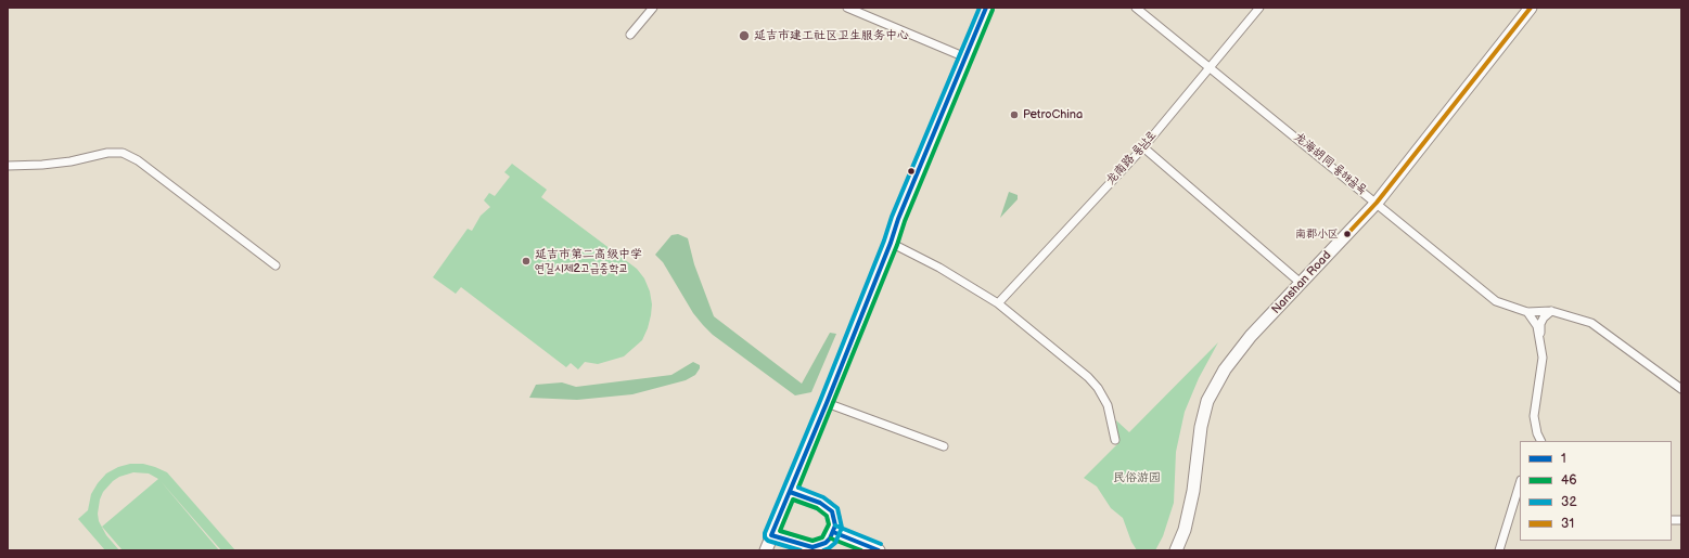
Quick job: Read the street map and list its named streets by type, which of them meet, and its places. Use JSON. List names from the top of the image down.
{
  "streets": {
    "street": ["龙南路 룡남로", "龙海胡同 룡해골목", "Nanshan Road"]
  },
  "crossings": [
    ["龙南路 룡남로", "龙海胡同 룡해골목"],
    ["龙海胡同 룡해골목", "Nanshan Road"]
  ],
  "parks": ["民俗游园"],
  "places": [
    "延吉市建工社区卫生服务中心",
    "PetroChina",
    "南郡小区",
    "延吉市第二高级中学 연길시제2고급중학교"
  ],
  "lines": [
    "transit line 1",
    "transit line 32",
    "transit line 31",
    "transit line 46"
  ],
  "legend": [
    "1",
    "46",
    "32",
    "31"
  ]
}
